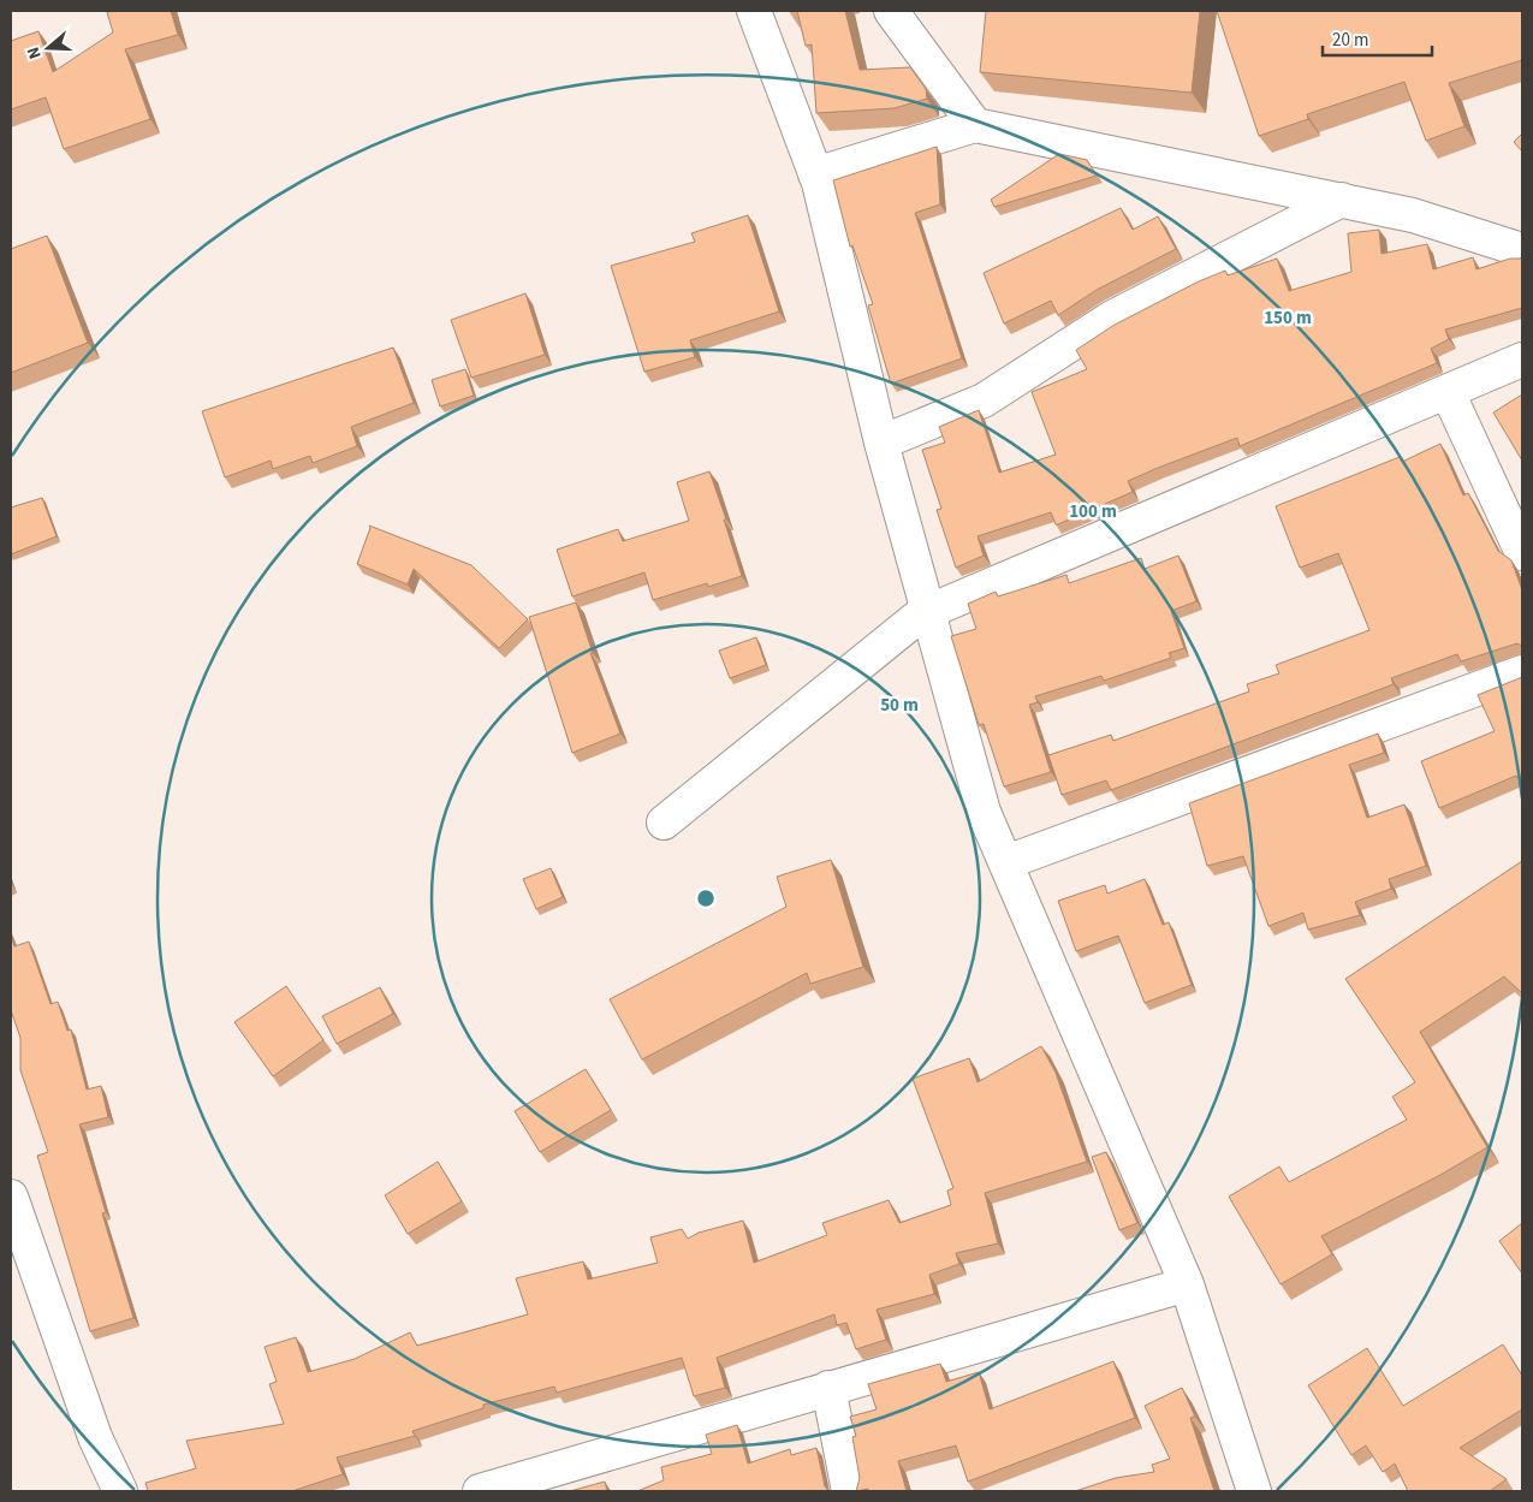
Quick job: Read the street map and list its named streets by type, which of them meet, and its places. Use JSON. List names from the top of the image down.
{
  "scale_bar": "20 m",
  "north": "left",
  "rings": ["150 m", "100 m", "50 m"]
}
